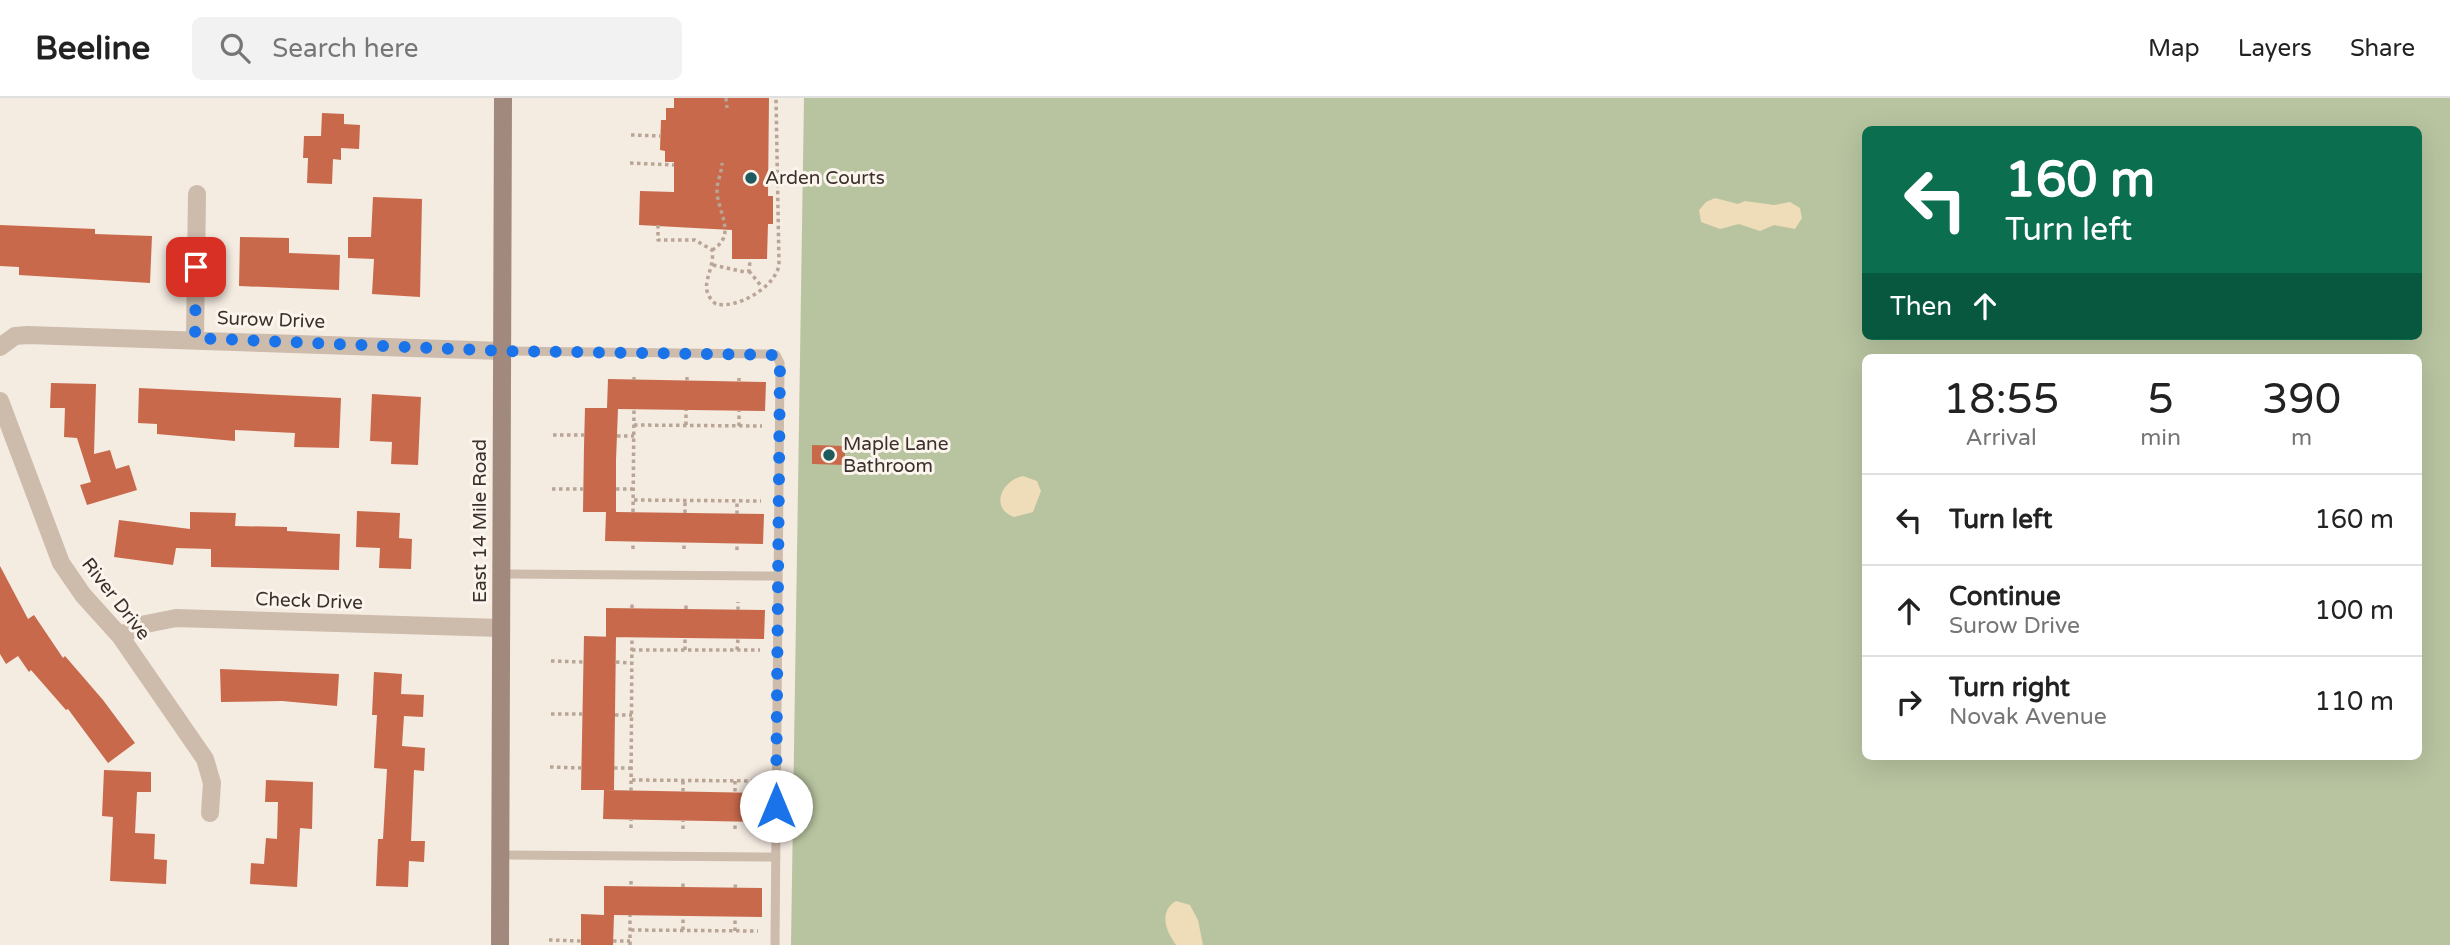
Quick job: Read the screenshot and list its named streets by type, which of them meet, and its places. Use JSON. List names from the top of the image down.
{
  "streets": {
    "main road": ["East 14 Mile Road"],
    "street": ["Surow Drive", "River Drive", "Check Drive"]
  },
  "crossings": [
    ["Surow Drive", "East 14 Mile Road"],
    ["East 14 Mile Road", "Check Drive"],
    ["River Drive", "Check Drive"]
  ],
  "places": ["Arden Courts", "Maple Lane Bathroom"],
  "page": {
    "header": "Beeline",
    "search": "Search here",
    "nav": ["Map", "Layers", "Share"],
    "turn": ["160 m", "Turn left"],
    "then": "Then",
    "eta": [
      "18:55",
      "Arrival",
      "5",
      "min",
      "390",
      "m"
    ],
    "list": [
      {
        "name": "Turn left",
        "value": "160 m"
      },
      {
        "name": "Continue",
        "note": "Surow Drive",
        "value": "100 m"
      },
      {
        "name": "Turn right",
        "note": "Novak Avenue",
        "value": "110 m"
      }
    ]
  }
}
